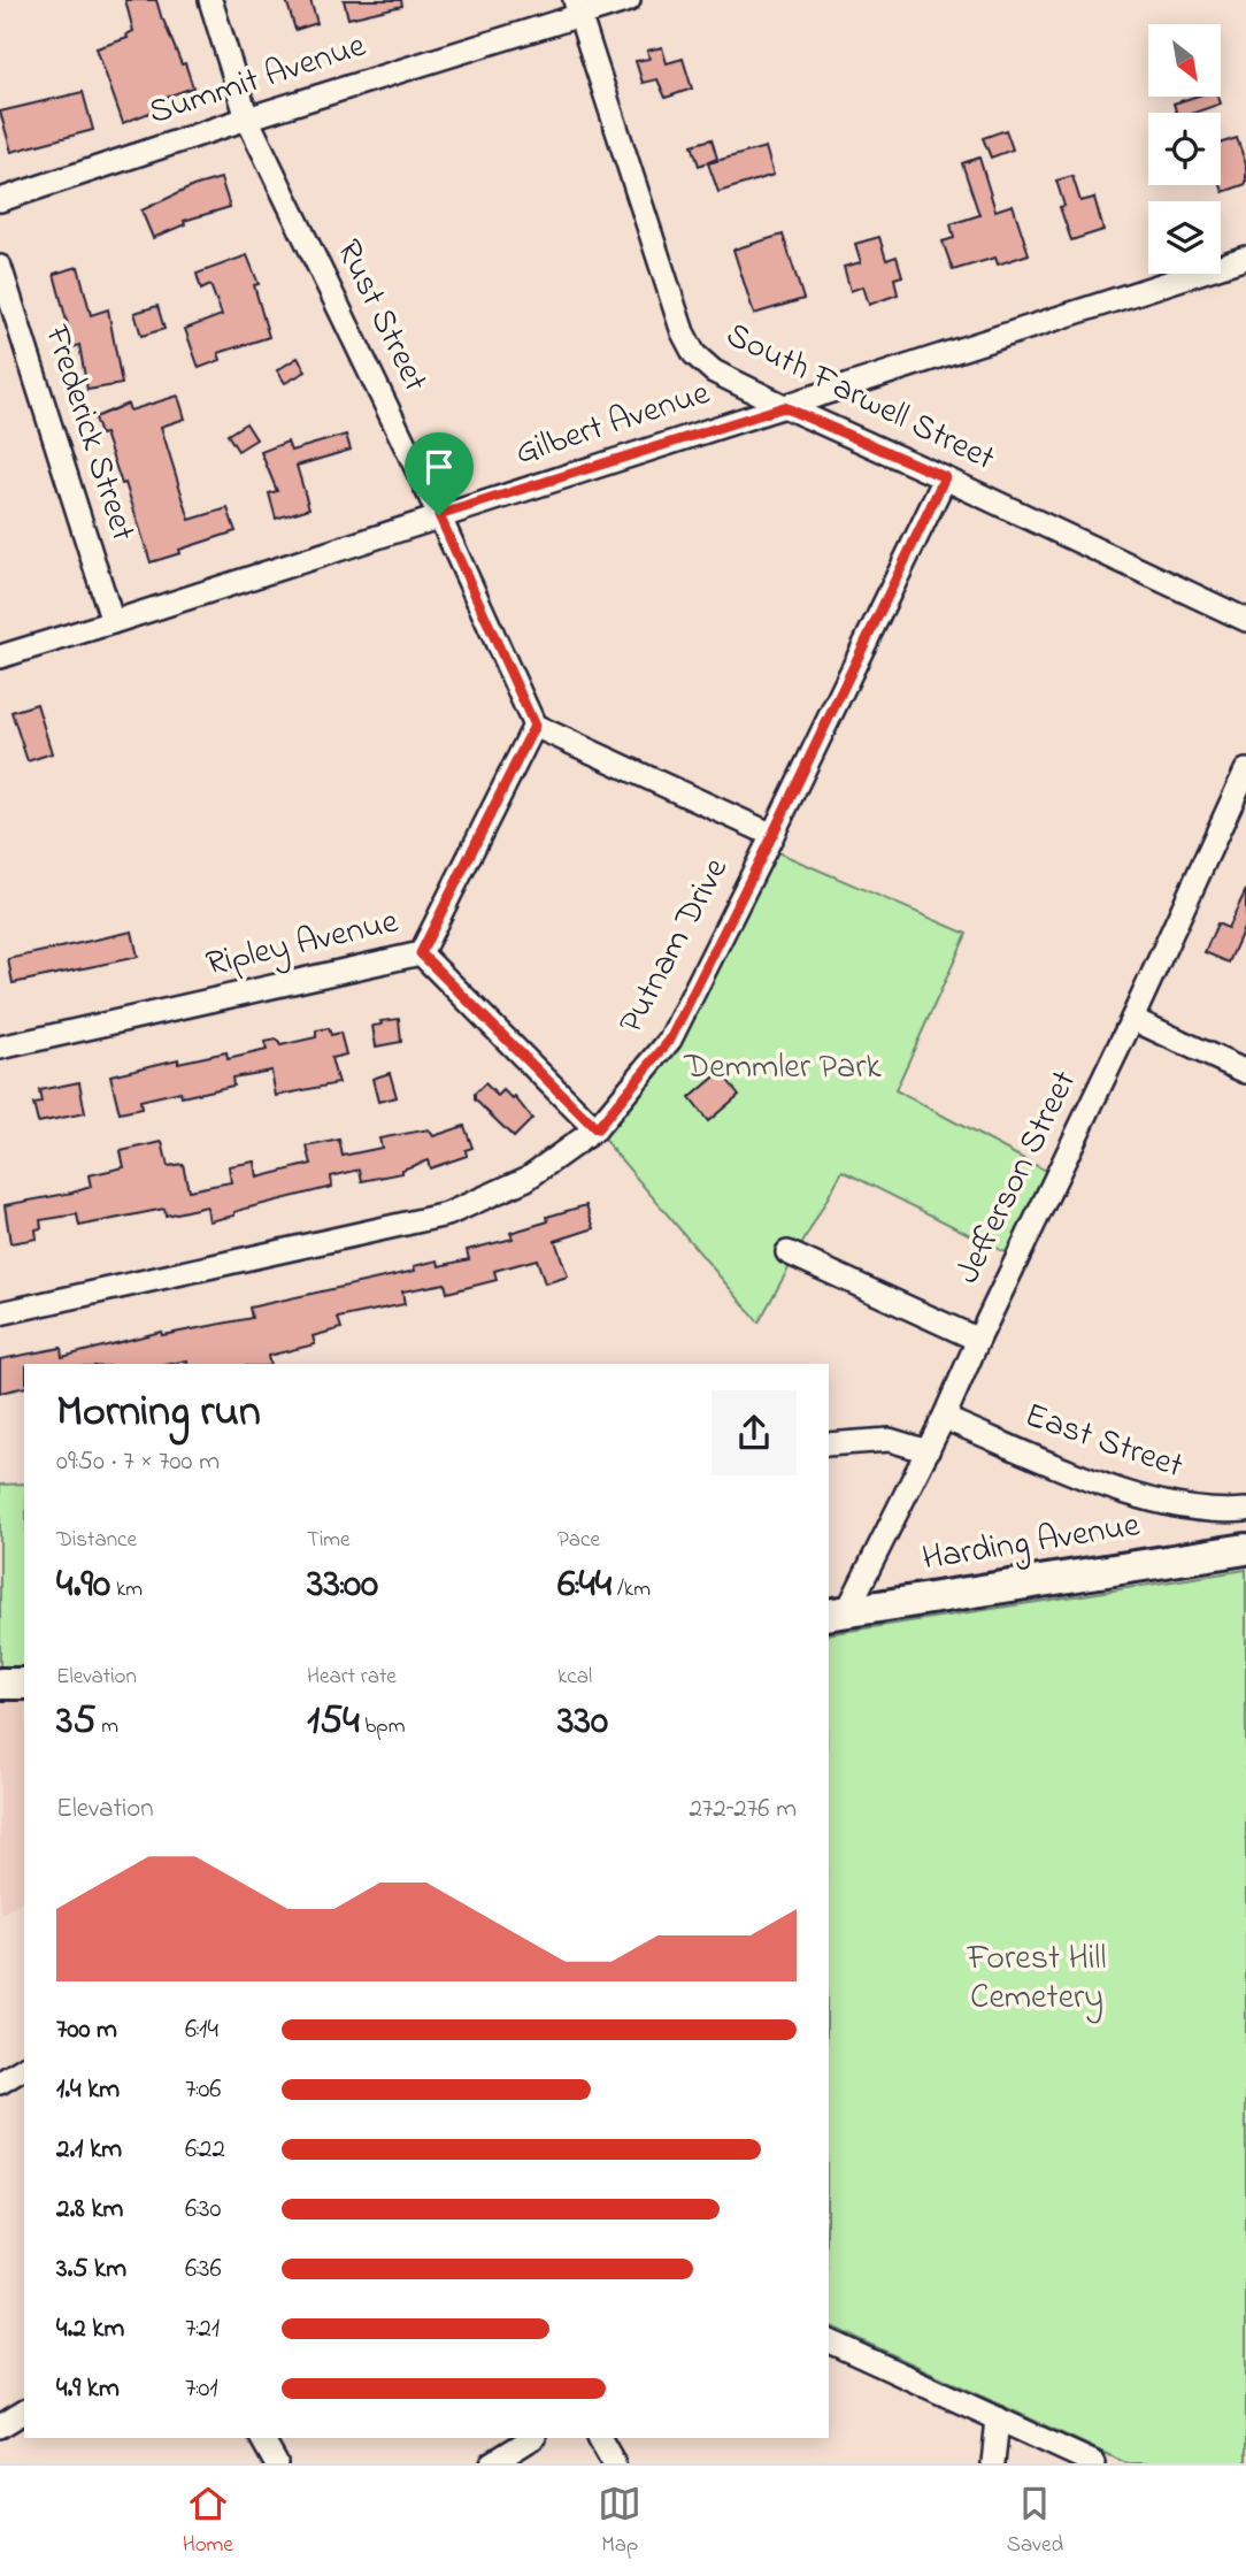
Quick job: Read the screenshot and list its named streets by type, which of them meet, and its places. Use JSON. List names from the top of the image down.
{
  "streets": {
    "main road": ["Harding Avenue"],
    "street": [
      "Summit Avenue",
      "Rust Street",
      "South Farwell Street",
      "Gilbert Avenue",
      "Frederick Street",
      "Ripley Avenue",
      "Putnam Drive",
      "Jefferson Street",
      "East Street"
    ]
  },
  "crossings": [
    ["Summit Avenue", "Rust Street"],
    ["Summit Avenue", "South Farwell Street"],
    ["Rust Street", "Gilbert Avenue"],
    ["Rust Street", "Ripley Avenue"],
    ["South Farwell Street", "Gilbert Avenue"],
    ["South Farwell Street", "Putnam Drive"],
    ["Gilbert Avenue", "Frederick Street"],
    ["Jefferson Street", "East Street"],
    ["Jefferson Street", "Harding Avenue"]
  ],
  "parks": ["Demmler Park", "Forest Hill Cemetery"],
  "north": "bottom right",
  "page": {
    "heading": ["Morning run", "09:50 · 7 × 700 m"],
    "stats": [
      ["Distance", "4.90 km"],
      ["Time", "33:00"],
      ["Pace", "6:44 /km"],
      ["Elevation", "35 m"],
      ["Heart rate", "154 bpm"],
      ["kcal", "330"]
    ],
    "chart": ["Elevation", "272–276 m"],
    "list": [
      {
        "name": "700 m",
        "note": "6:14"
      },
      {
        "name": "1.4 km",
        "note": "7:06"
      },
      {
        "name": "2.1 km",
        "note": "6:22"
      },
      {
        "name": "2.8 km",
        "note": "6:30"
      },
      {
        "name": "3.5 km",
        "note": "6:36"
      },
      {
        "name": "4.2 km",
        "note": "7:21"
      },
      {
        "name": "4.9 km",
        "note": "7:01"
      }
    ],
    "tabs": ["Home", "Map", "Saved"]
  }
}
